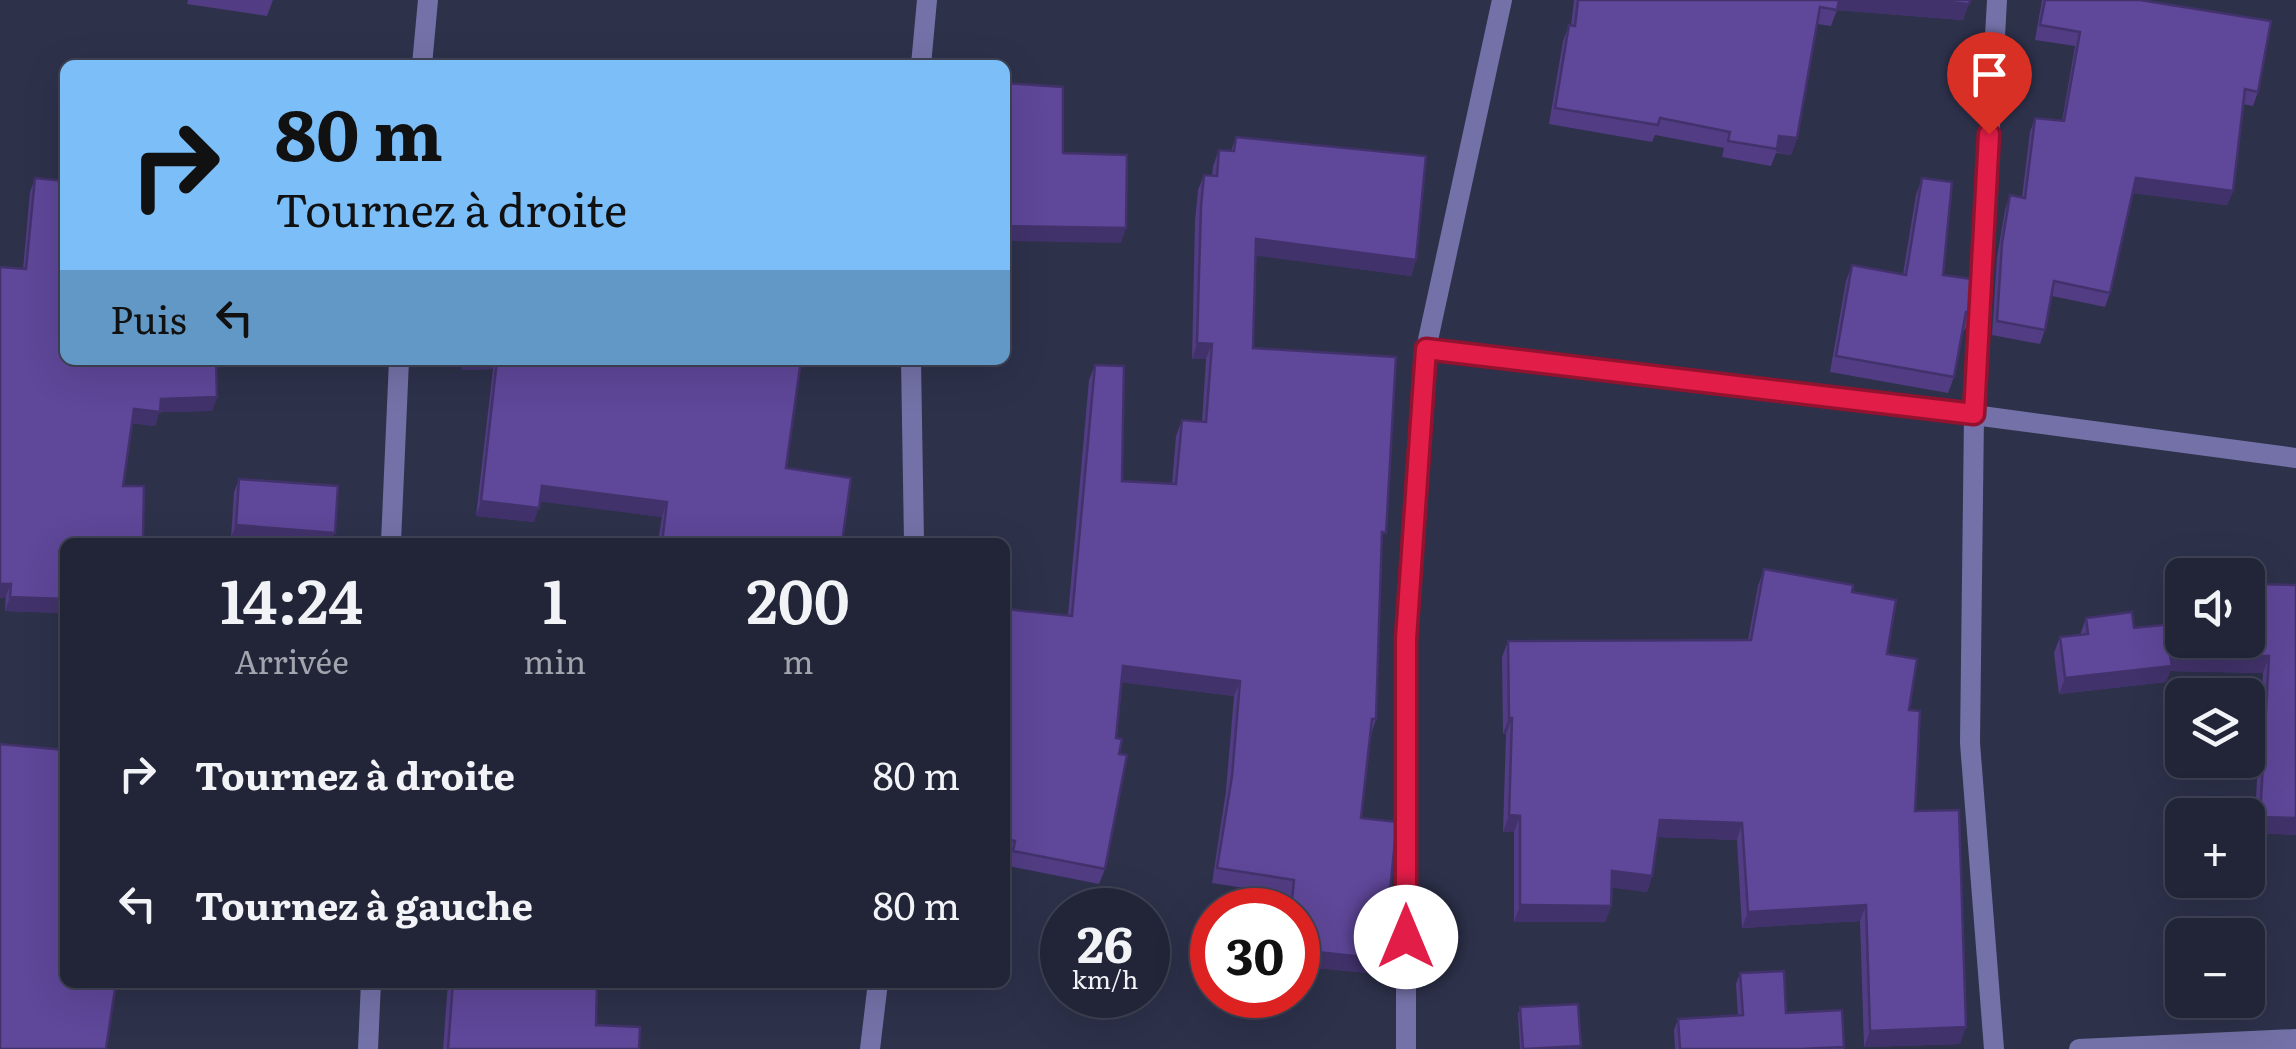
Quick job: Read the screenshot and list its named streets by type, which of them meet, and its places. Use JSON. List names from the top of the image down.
{
  "page": {
    "turn": ["80 m", "Tournez à droite"],
    "then": "Puis",
    "eta": [
      "14:24",
      "Arrivée",
      "1",
      "min",
      "200",
      "m"
    ],
    "map_buttons": ["+", "−"],
    "list": [
      {
        "name": "Tournez à droite",
        "value": "80 m"
      },
      {
        "name": "Tournez à gauche",
        "value": "80 m"
      }
    ],
    "speed": "26 km/h",
    "limit": "30"
  }
}
